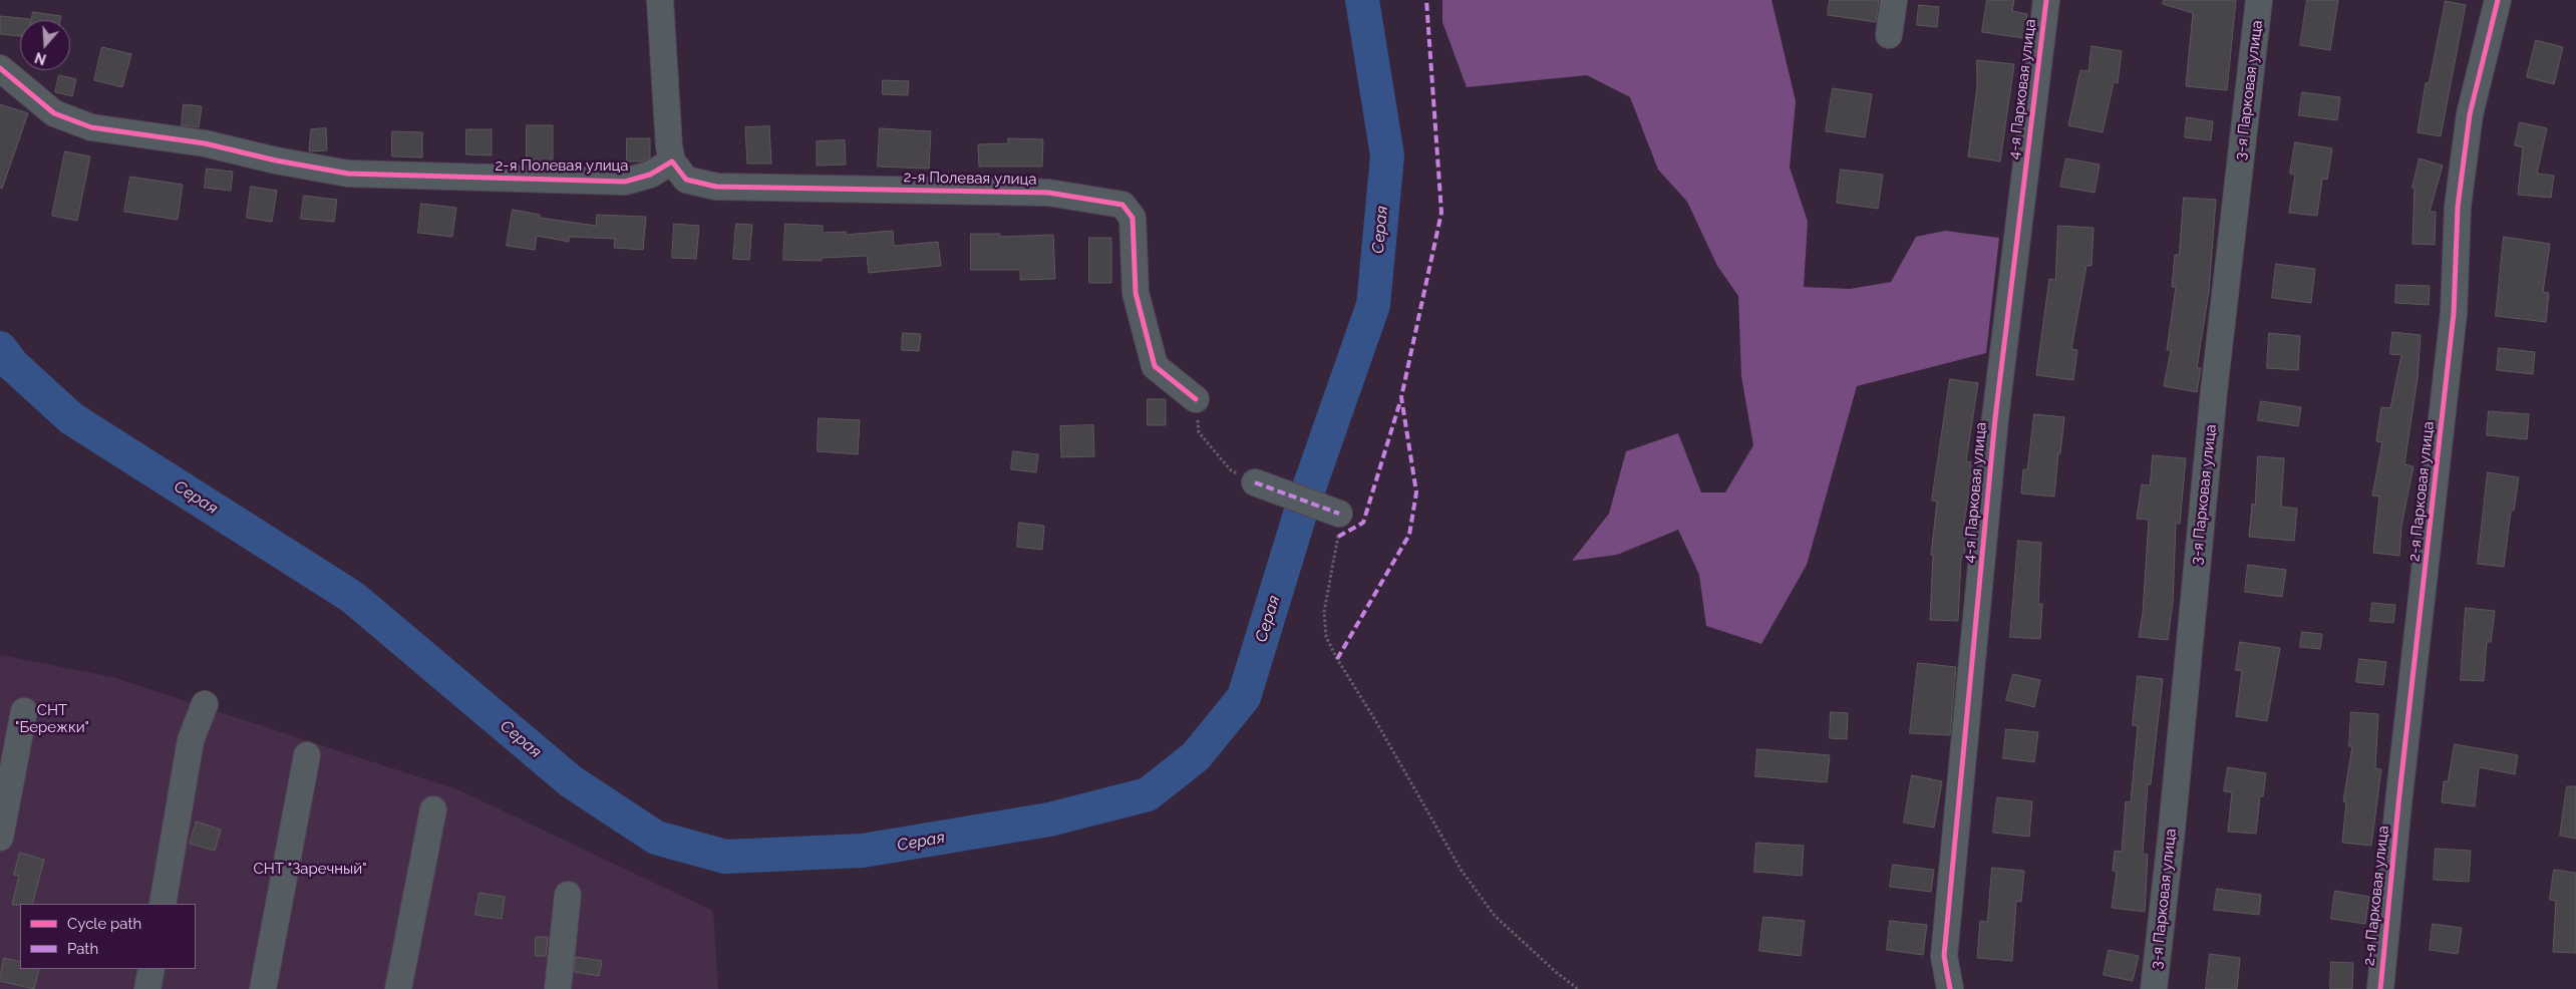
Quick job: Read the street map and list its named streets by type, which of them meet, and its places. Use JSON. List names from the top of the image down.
{
  "streets": {
    "street": [
      "4-я Парковая улица",
      "3-я Парковая улица",
      "2-я Полевая улица",
      "2-я Парковая улица"
    ]
  },
  "water": ["Серая"],
  "parks": ["СНТ \"Бережки\"", "СНТ \"Заречный\""],
  "legend": ["Cycle path", "Path"],
  "north": "bottom"
}
